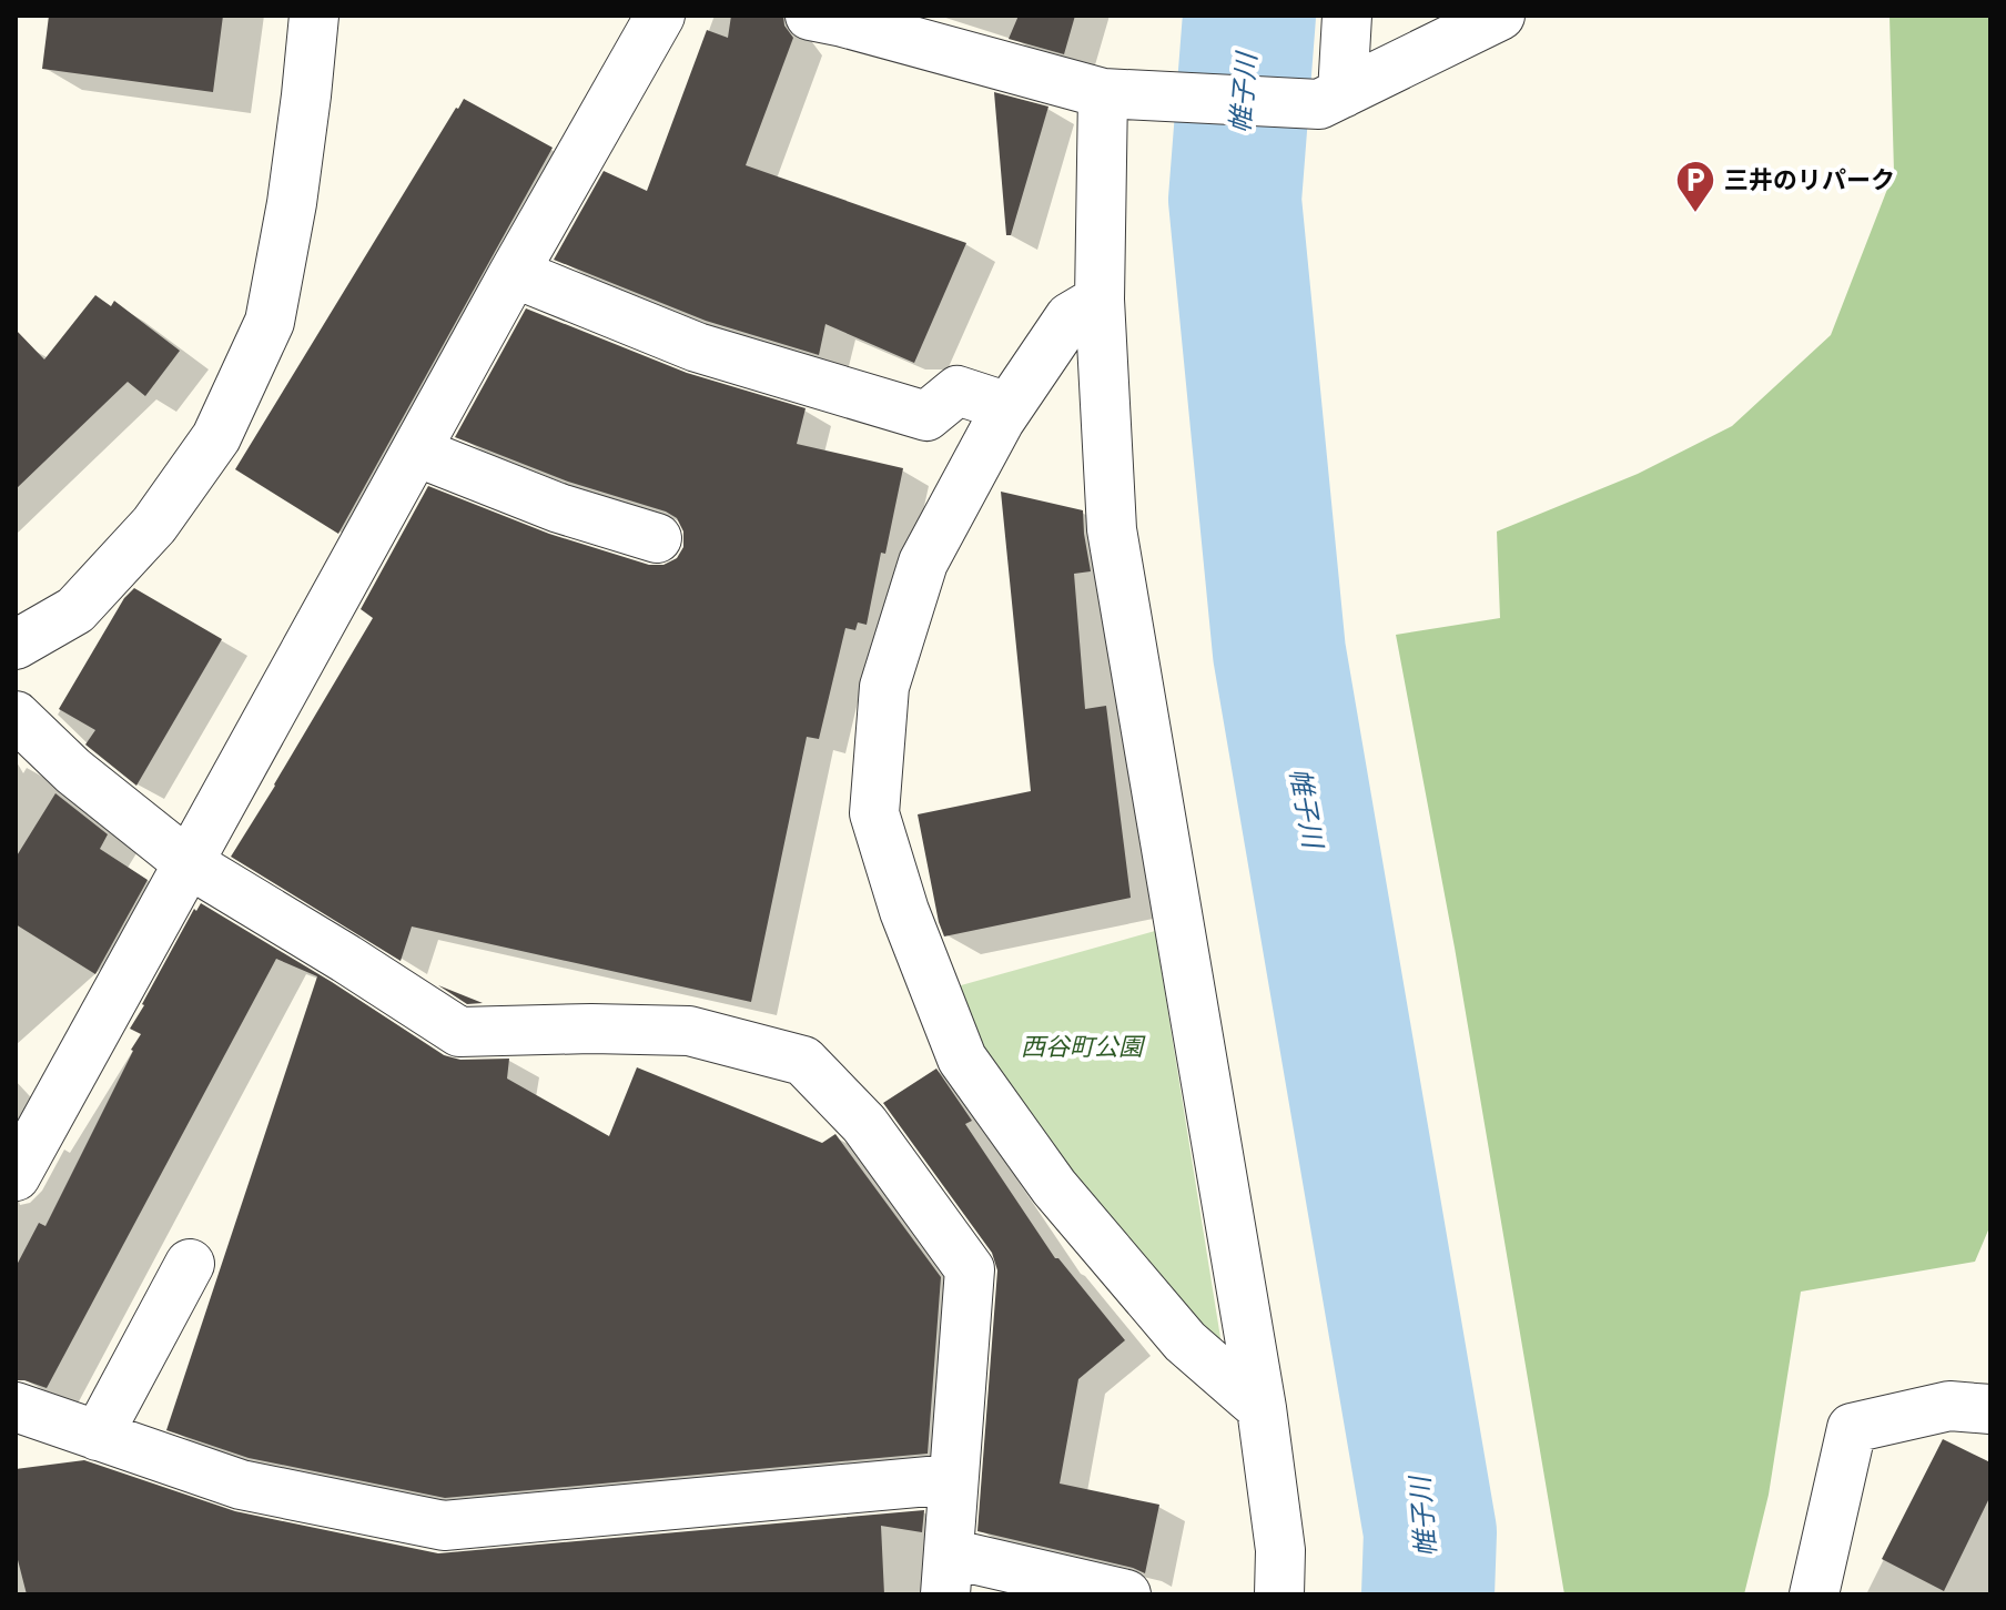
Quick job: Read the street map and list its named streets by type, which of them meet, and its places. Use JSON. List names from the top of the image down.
{
  "water": ["帷子川"],
  "parks": ["西谷町公園"],
  "places": {
    "parking": ["三井のリパーク"]
  }
}
